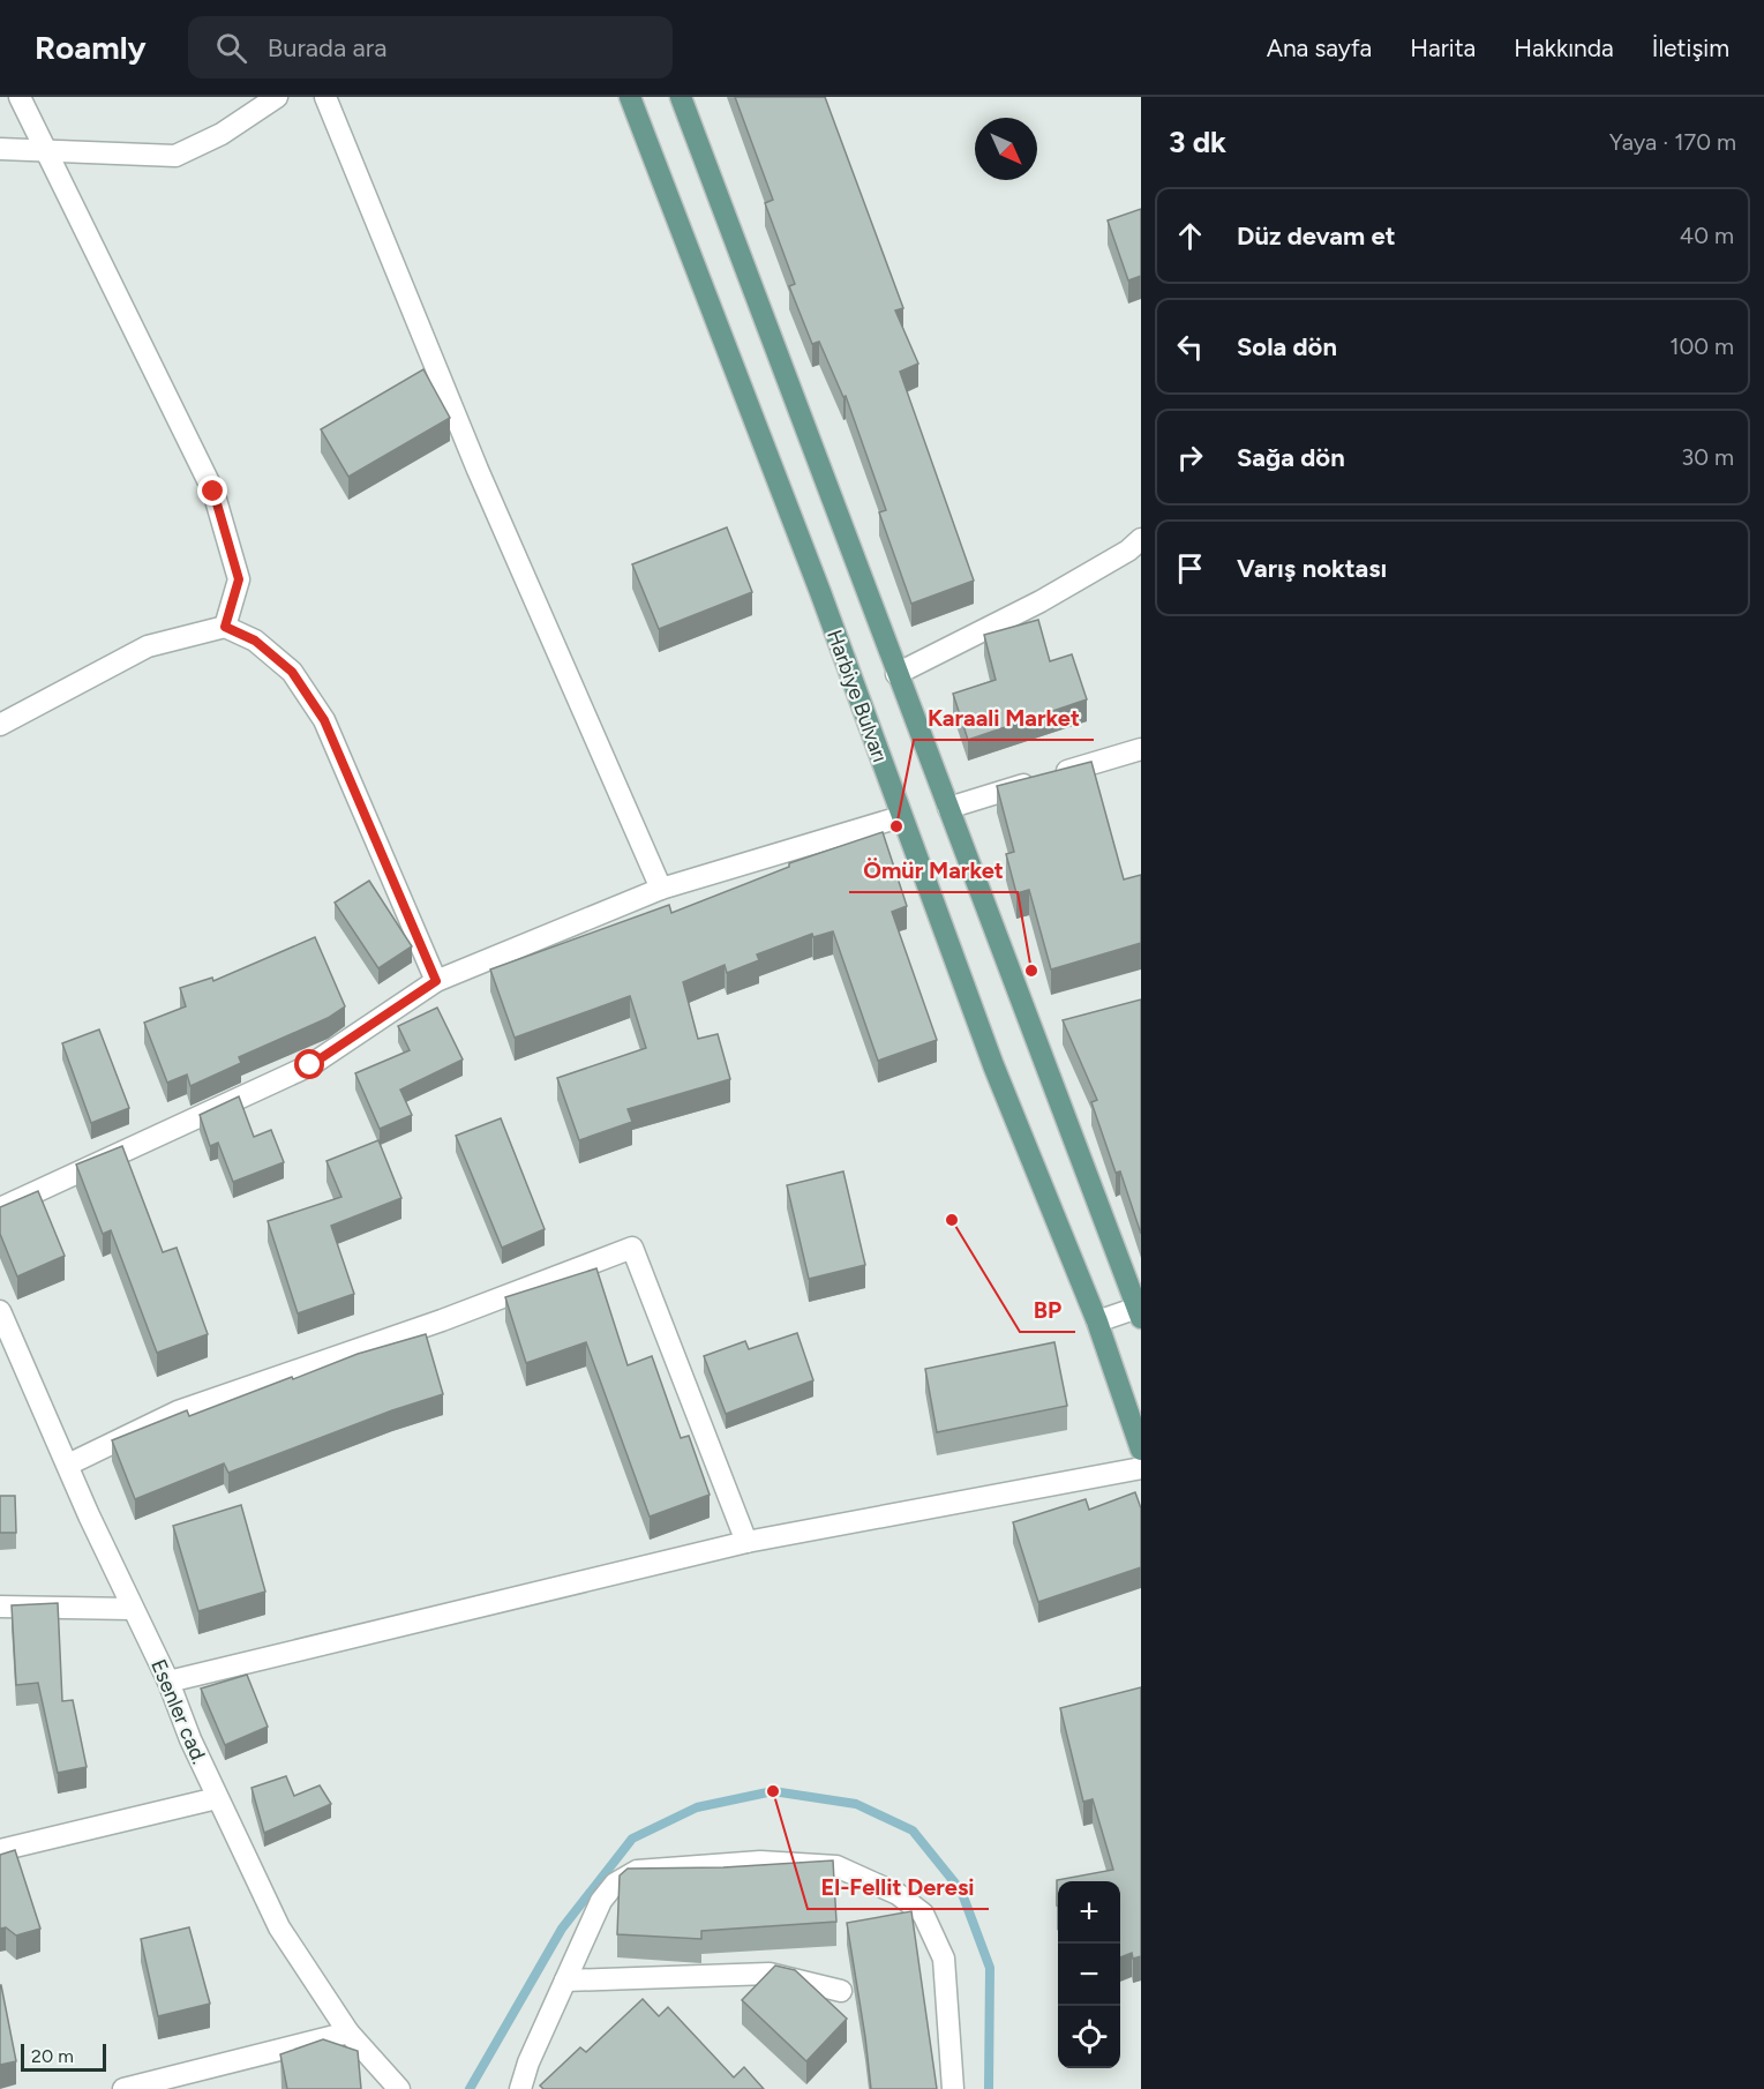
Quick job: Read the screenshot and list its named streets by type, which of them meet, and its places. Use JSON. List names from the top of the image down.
{
  "streets": {
    "main road": ["Harbiye Bulvarı"],
    "street": ["Esenler cad."]
  },
  "places": [
    "Karaali Market",
    "Ömür Market",
    "BP",
    "El-Fellit Deresi"
  ],
  "scale_bar": "20 m",
  "north": "bottom right",
  "page": {
    "header": "Roamly",
    "search": "Burada ara",
    "nav": [
      "Ana sayfa",
      "Harita",
      "Hakkında",
      "İletişim"
    ],
    "heading": ["3 dk", "Yaya · 170 m"],
    "list": [
      ["Düz devam et", "40 m"],
      ["Sola dön", "100 m"],
      ["Sağa dön", "30 m"],
      "Varış noktası"
    ],
    "map_buttons": ["+", "−"],
    "scale": "20 m"
  }
}
